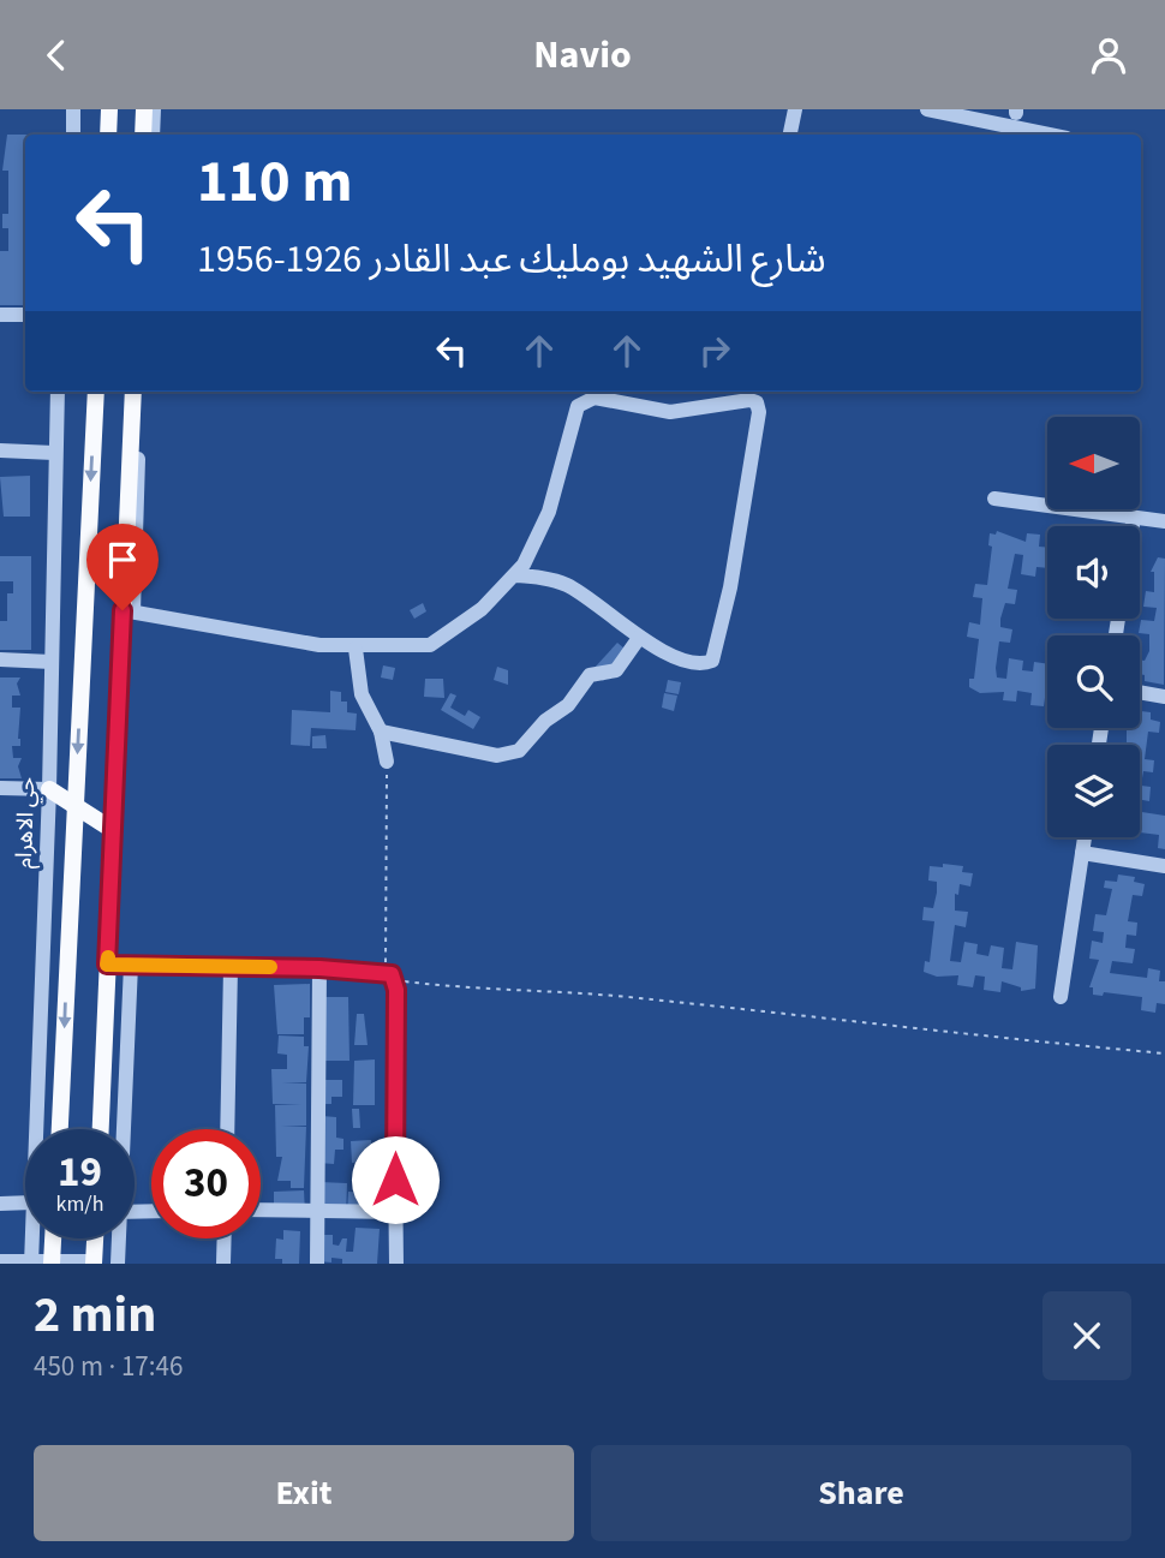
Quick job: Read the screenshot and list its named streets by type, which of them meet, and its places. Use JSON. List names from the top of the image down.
{
  "streets": {
    "street": ["حي الاهرام"]
  },
  "north": "left",
  "page": {
    "header": "Navio",
    "turn": ["110 m", "شارع الشهيد بومليك عبد القادر 1926-1956"],
    "speed": "19 km/h",
    "limit": "30",
    "heading": ["2 min", "450 m · 17:46"],
    "buttons": ["Exit", "Share"]
  }
}
